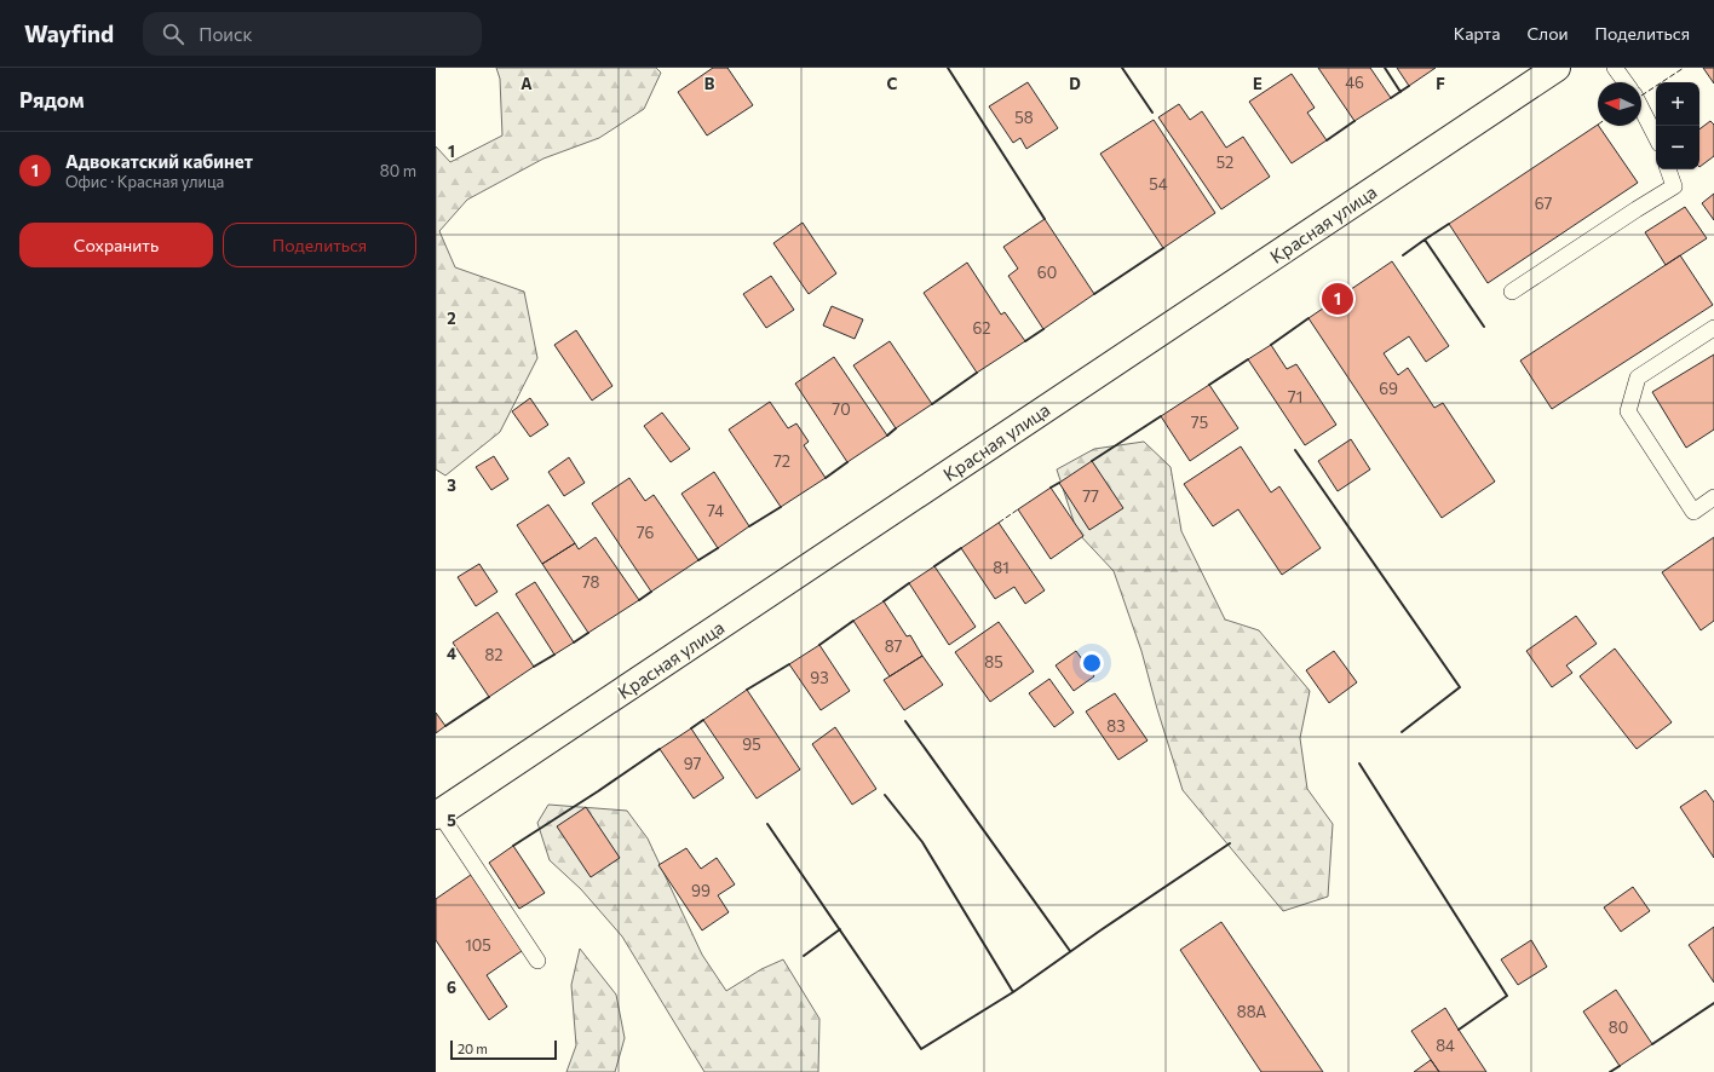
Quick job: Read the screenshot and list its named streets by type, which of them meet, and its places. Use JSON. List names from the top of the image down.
{
  "streets": {
    "street": ["Красная улица"]
  },
  "house_numbers": [
    "46",
    "58",
    "52",
    "54",
    "67",
    "60",
    "62",
    "69",
    "71",
    "70",
    "75",
    "72",
    "77",
    "74",
    "76",
    "81",
    "78",
    "87",
    "82",
    "85",
    "93",
    "83",
    "95",
    "97",
    "99",
    "105",
    "88А",
    "80",
    "84"
  ],
  "scale_bar": "20 m",
  "north": "left",
  "page": {
    "header": "Wayfind",
    "search": "Поиск",
    "nav": ["Карта", "Слои", "Поделиться"],
    "heading": "Рядом",
    "map_buttons": ["+", "−"],
    "list": [
      {
        "mark": "1",
        "name": "Адвокатский кабинет",
        "note": "Офис · Красная улица",
        "value": "80 m"
      }
    ],
    "buttons": ["Сохранить", "Поделиться"],
    "pins": "1",
    "scale": "20 m"
  },
  "grid": {
    "columns": [
      "A",
      "B",
      "C",
      "D",
      "E",
      "F"
    ],
    "rows": [
      "1",
      "2",
      "3",
      "4",
      "5",
      "6"
    ]
  }
}
